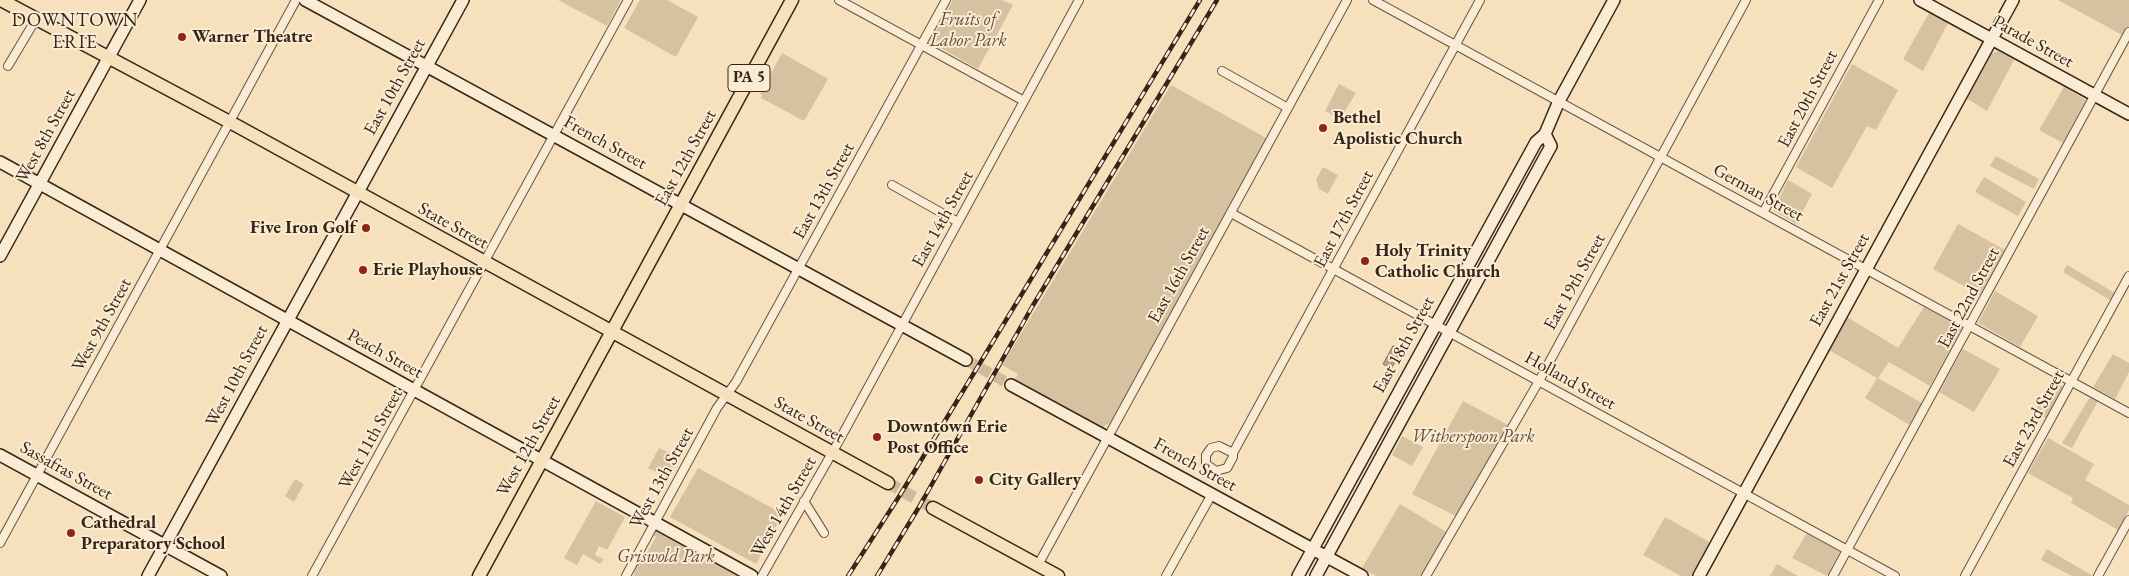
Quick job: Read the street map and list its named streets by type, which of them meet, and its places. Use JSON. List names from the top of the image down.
{
  "streets": {
    "main road": [
      "Parade Street",
      "PA 5",
      "East 10th Street",
      "West 8th Street",
      "French Street",
      "East 12th Street",
      "State Street",
      "East 21st Street",
      "East 18th Street",
      "Peach Street",
      "West 10th Street",
      "West 12th Street",
      "Sassafras Street"
    ],
    "street": [
      "East 20th Street",
      "East 13th Street",
      "German Street",
      "East 14th Street",
      "East 17th Street",
      "East 16th Street",
      "East 19th Street",
      "East 22nd Street",
      "West 9th Street",
      "Holland Street",
      "East 23rd Street",
      "West 11th Street",
      "West 13th Street",
      "West 14th Street"
    ]
  },
  "crossings": [
    ["Parade Street", "East 21st Street"],
    ["Parade Street", "East 22nd Street"],
    ["East 10th Street", "French Street"],
    ["East 10th Street", "State Street"],
    ["East 10th Street", "West 10th Street"],
    ["East 20th Street", "German Street"],
    ["West 8th Street", "State Street"],
    ["West 8th Street", "Peach Street"],
    ["French Street", "East 12th Street"],
    ["French Street", "East 13th Street"],
    ["French Street", "East 14th Street"],
    ["French Street", "East 16th Street"],
    ["French Street", "East 18th Street"],
    ["French Street", "West 11th Street"],
    ["East 12th Street", "State Street"],
    ["East 12th Street", "West 12th Street"],
    ["East 13th Street", "State Street"],
    ["East 13th Street", "West 13th Street"],
    ["German Street", "East 17th Street"],
    ["German Street", "East 21st Street"],
    ["German Street", "East 19th Street"],
    ["German Street", "East 22nd Street"],
    ["German Street", "East 18th Street"],
    ["German Street", "East 23rd Street"],
    ["East 14th Street", "State Street"],
    ["East 14th Street", "West 14th Street"],
    ["East 17th Street", "Holland Street"],
    ["State Street", "West 9th Street"],
    ["State Street", "West 10th Street"],
    ["State Street", "West 11th Street"],
    ["State Street", "West 12th Street"],
    ["State Street", "West 13th Street"],
    ["State Street", "West 14th Street"],
    ["East 16th Street", "Holland Street"],
    ["East 21st Street", "Holland Street"],
    ["East 19th Street", "Holland Street"],
    ["East 22nd Street", "Holland Street"],
    ["West 9th Street", "Peach Street"],
    ["West 9th Street", "Sassafras Street"],
    ["East 18th Street", "Holland Street"],
    ["Peach Street", "West 10th Street"],
    ["Peach Street", "West 11th Street"],
    ["Peach Street", "West 12th Street"],
    ["Peach Street", "West 13th Street"],
    ["West 10th Street", "Sassafras Street"]
  ],
  "districts": ["DOWNTOWN ERIE"],
  "parks": ["Fruits of Labor Park", "Witherspoon Park", "Griswold Park"],
  "places": [
    "Warner Theatre",
    "Bethel Apolistic Church",
    "Five Iron Golf",
    "Holy Trinity Catholic Church",
    "Erie Playhouse",
    "Downtown Erie Post Office",
    "City Gallery",
    "Cathedral Preparatory School"
  ]
}
